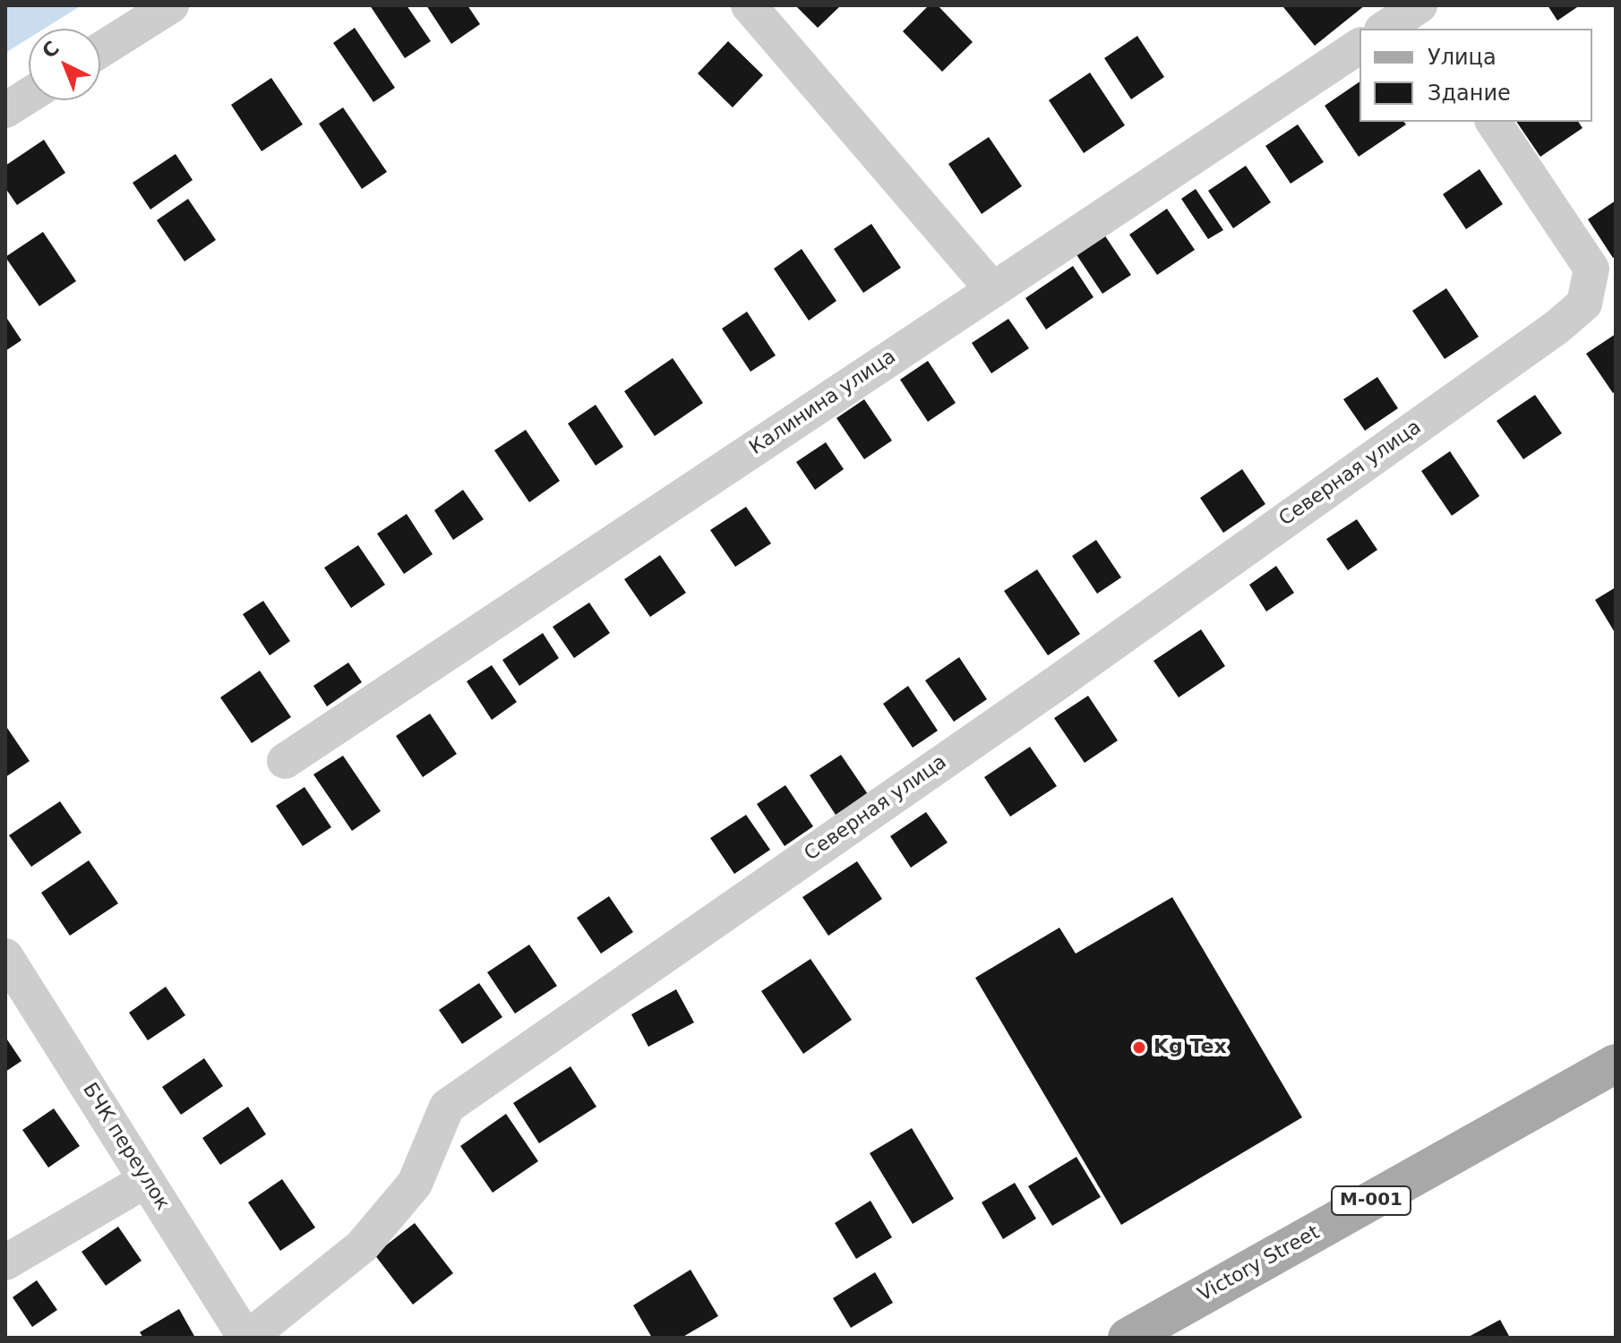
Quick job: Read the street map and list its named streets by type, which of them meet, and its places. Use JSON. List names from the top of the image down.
{
  "streets": {
    "main road": ["М-001", "Victory Street"],
    "street": ["Калинина улица", "Северная улица", "БЧК переулок"]
  },
  "crossings": [
    ["Северная улица", "БЧК переулок"]
  ],
  "places": ["Kg Tex"],
  "legend": ["Улица", "Здание"],
  "north": "top left"
}
